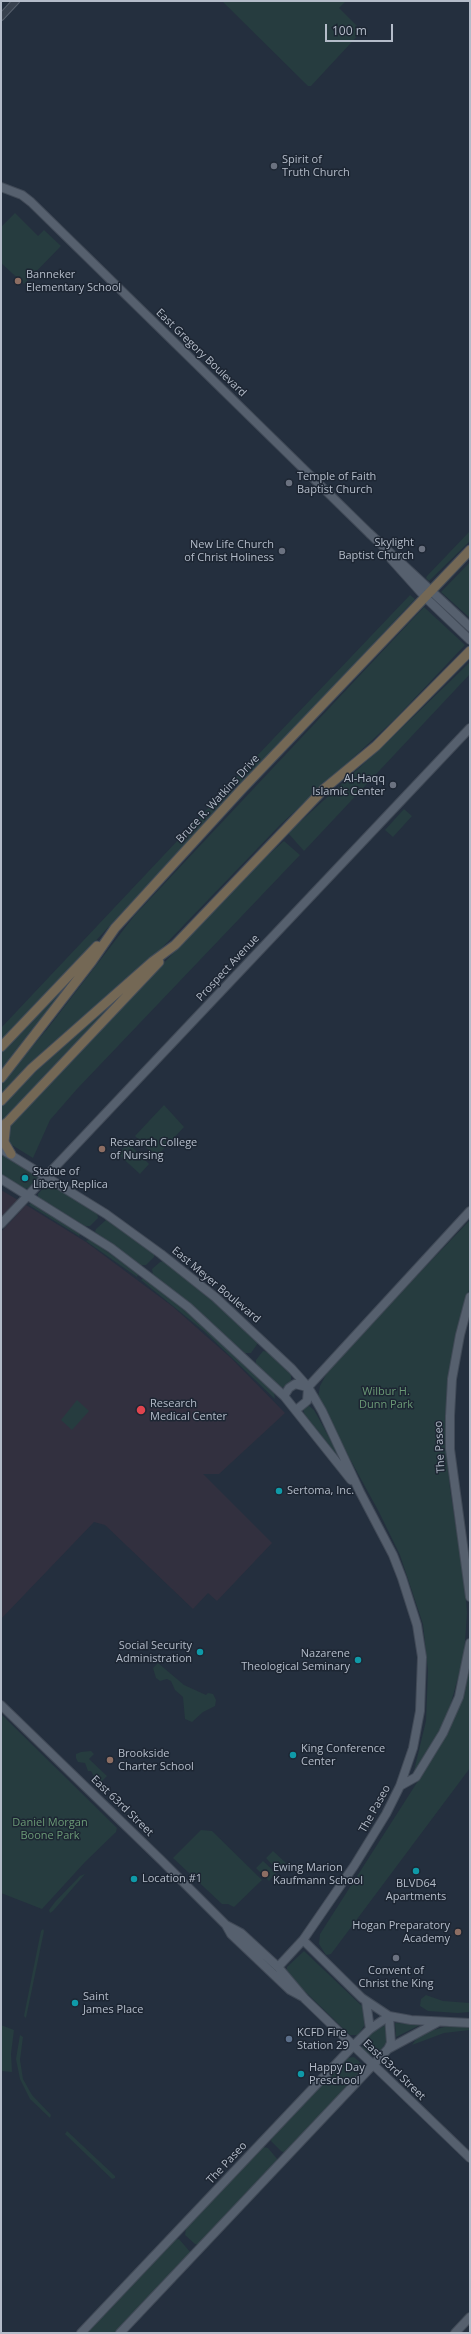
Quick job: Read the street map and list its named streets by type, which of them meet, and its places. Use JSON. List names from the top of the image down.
{
  "streets": {
    "highway": ["Bruce R. Watkins Drive"],
    "main road": [
      "East Gregory Boulevard",
      "Prospect Avenue",
      "East Meyer Boulevard",
      "The Paseo",
      "East 63rd Street"
    ]
  },
  "crossings": [
    ["East Gregory Boulevard", "Bruce R. Watkins Drive"],
    ["Prospect Avenue", "East Meyer Boulevard"],
    ["East Meyer Boulevard", "The Paseo"],
    ["The Paseo", "East 63rd Street"]
  ],
  "parks": ["Wilbur H. Dunn Park", "Daniel Morgan Boone Park"],
  "places": [
    "Spirit of Truth Church",
    "Banneker Elementary School",
    "Temple of Faith Baptist Church",
    "Skylight Baptist Church",
    "New Life Church of Christ Holiness",
    "Al-Haqq Islamic Center",
    "Research College of Nursing",
    "Statue of Liberty Replica",
    "Research Medical Center",
    "Sertoma, Inc.",
    "Social Security Administration",
    "Nazarene Theological Seminary",
    "King Conference Center",
    "Brookside Charter School",
    "BLVD64 Apartments",
    "Ewing Marion Kaufmann School",
    "Location #1",
    "Hogan Preparatory Academy",
    "Convent of Christ the King",
    "Saint James Place",
    "KCFD Fire Station 29",
    "Happy Day Preschool"
  ],
  "scale_bar": "100 m"
}
